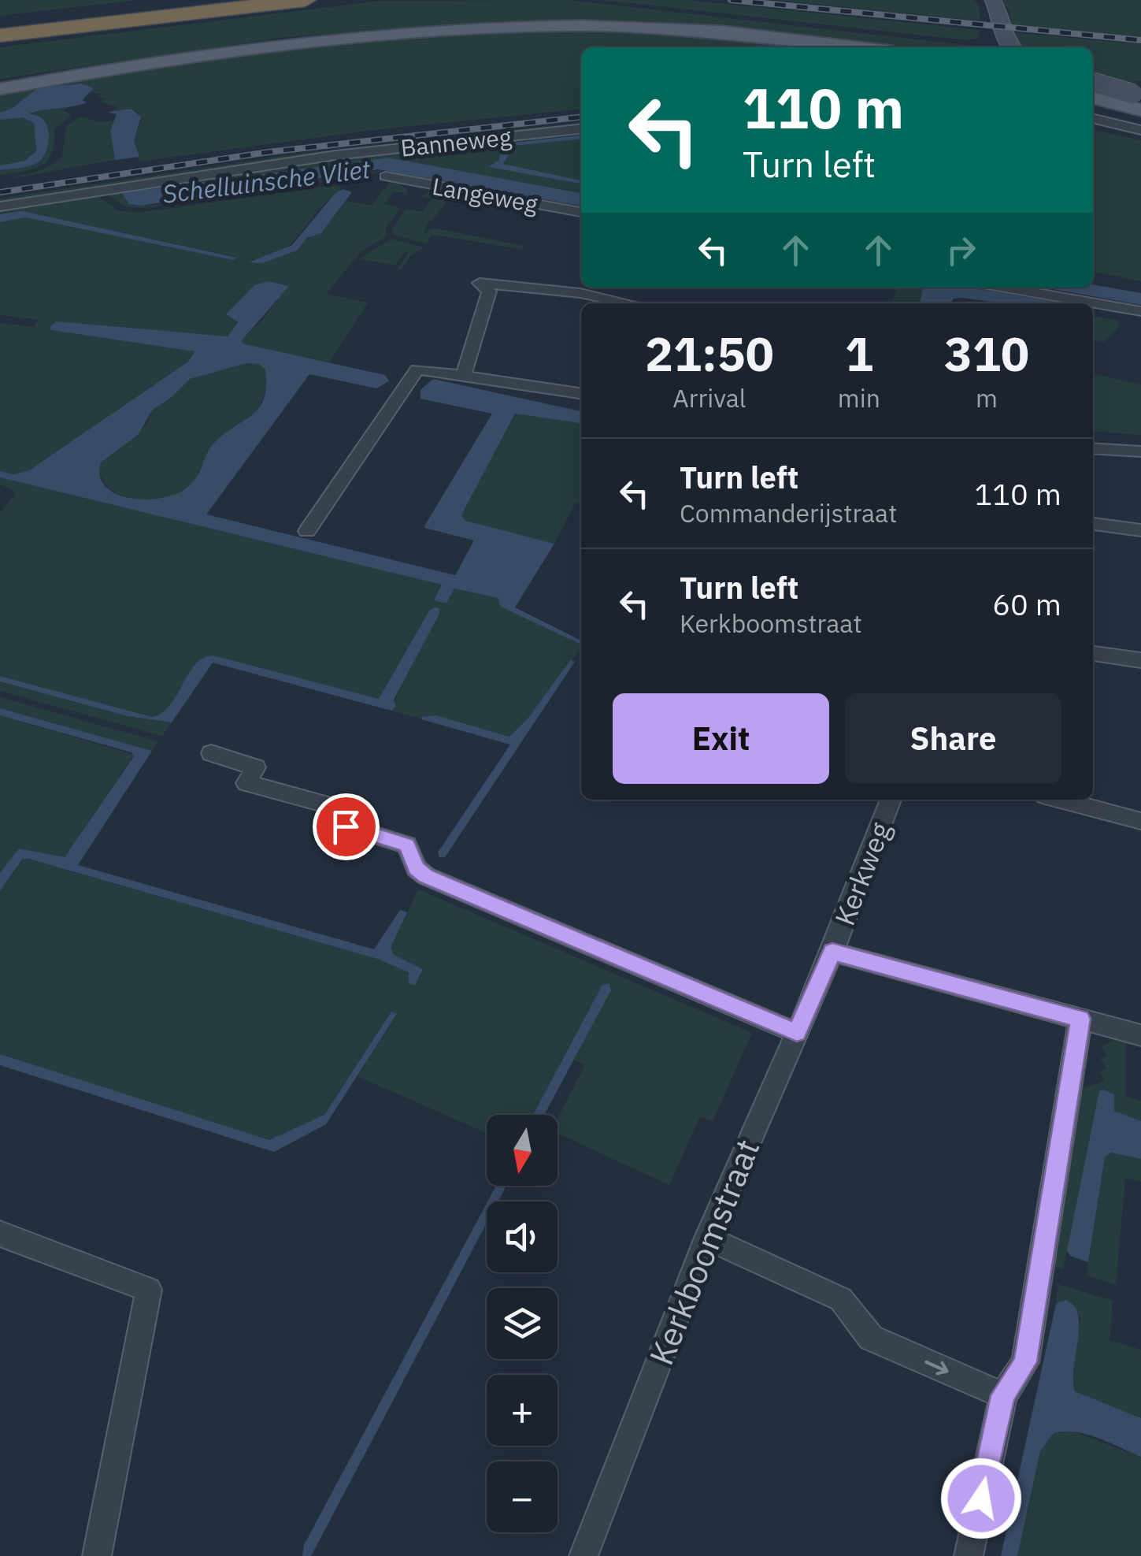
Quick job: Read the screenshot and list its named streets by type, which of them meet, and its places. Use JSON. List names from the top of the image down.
{
  "streets": {
    "street": [
      "Banneweg",
      "Langeweg",
      "Kerkweg",
      "Kerkboomstraat"
    ]
  },
  "crossings": [
    ["Kerkweg", "Kerkboomstraat"]
  ],
  "water": ["Schelluinsche Vliet"],
  "north": "bottom",
  "page": {
    "turn": ["110 m", "Turn left"],
    "eta": [
      "21:50",
      "Arrival",
      "1",
      "min",
      "310",
      "m"
    ],
    "list": [
      {
        "name": "Turn left",
        "note": "Commanderijstraat",
        "value": "110 m"
      },
      {
        "name": "Turn left",
        "note": "Kerkboomstraat",
        "value": "60 m"
      }
    ],
    "buttons": ["Exit", "Share"],
    "map_buttons": ["+", "−"]
  }
}
